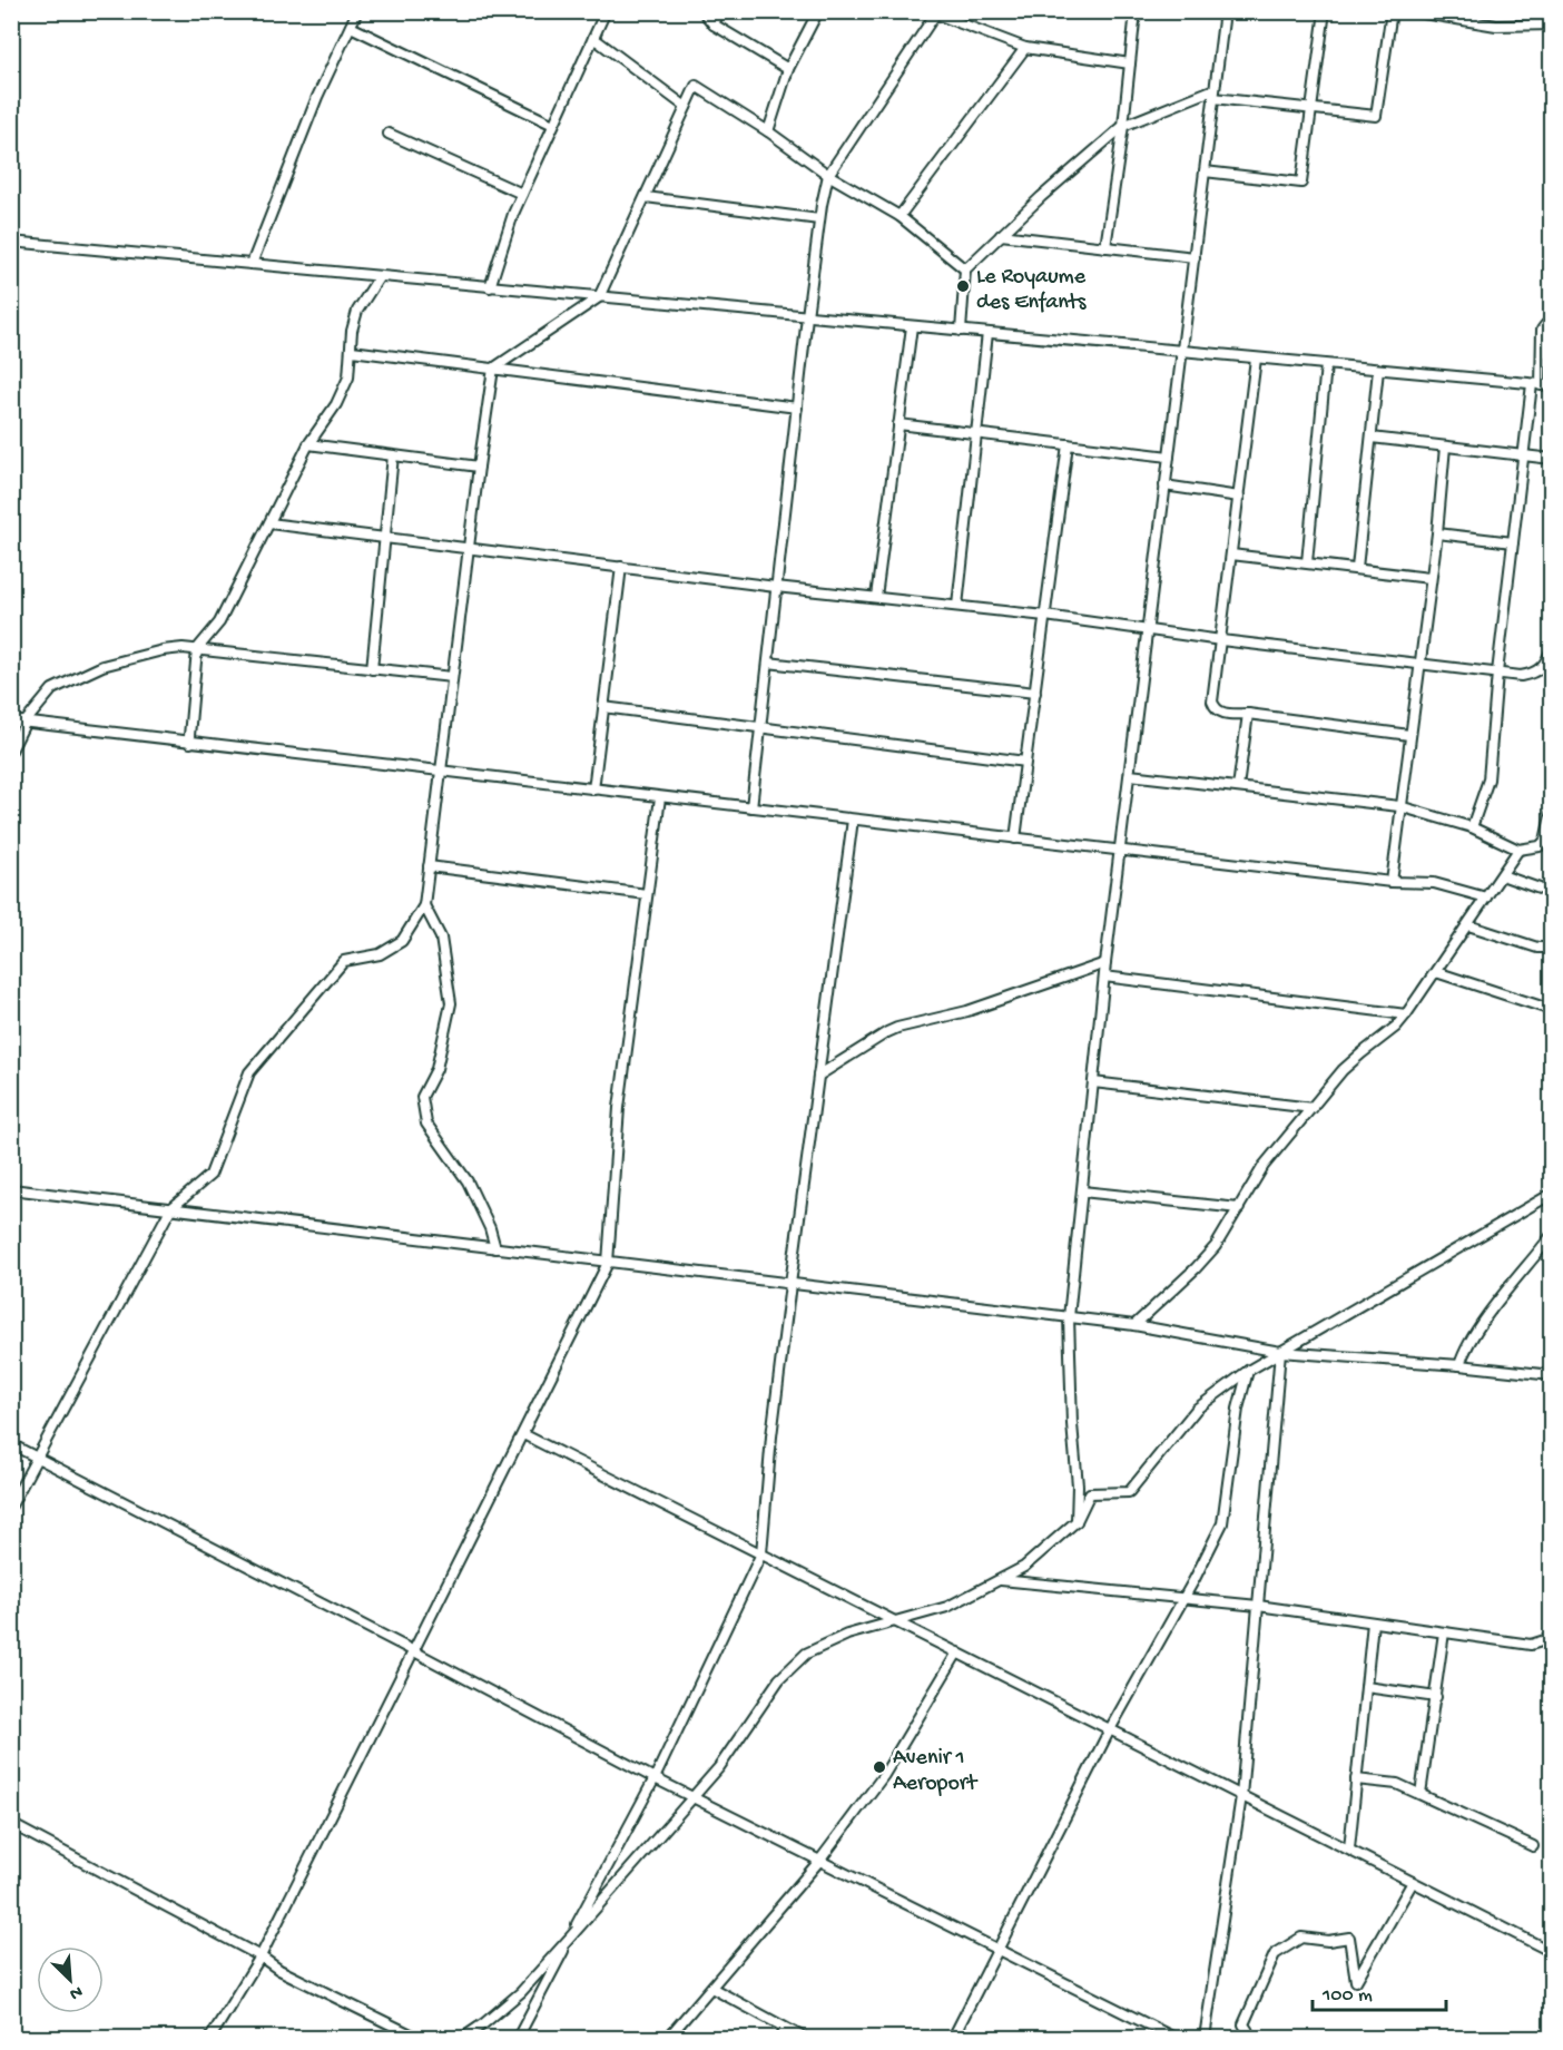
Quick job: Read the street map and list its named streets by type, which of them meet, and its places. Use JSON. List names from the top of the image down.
{
  "places": ["Le Royaume des Enfants", "Avenir 1 Aeroport"],
  "scale_bar": "100 m",
  "north": "bottom right"
}
